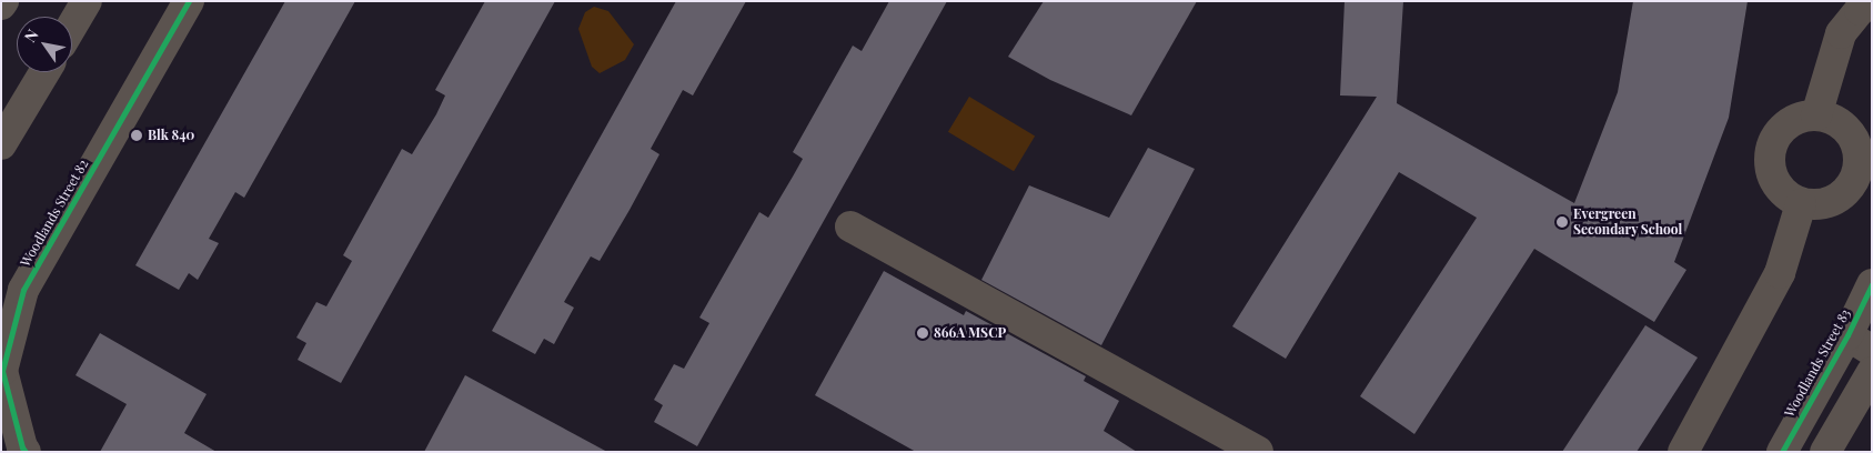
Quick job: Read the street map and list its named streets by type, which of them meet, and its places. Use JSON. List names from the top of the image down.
{
  "streets": {
    "street": ["Woodlands Street 82", "Woodlands Street 83"]
  },
  "places": ["Blk 840", "Evergreen Secondary School", "866A MSCP"],
  "north": "top left"
}
